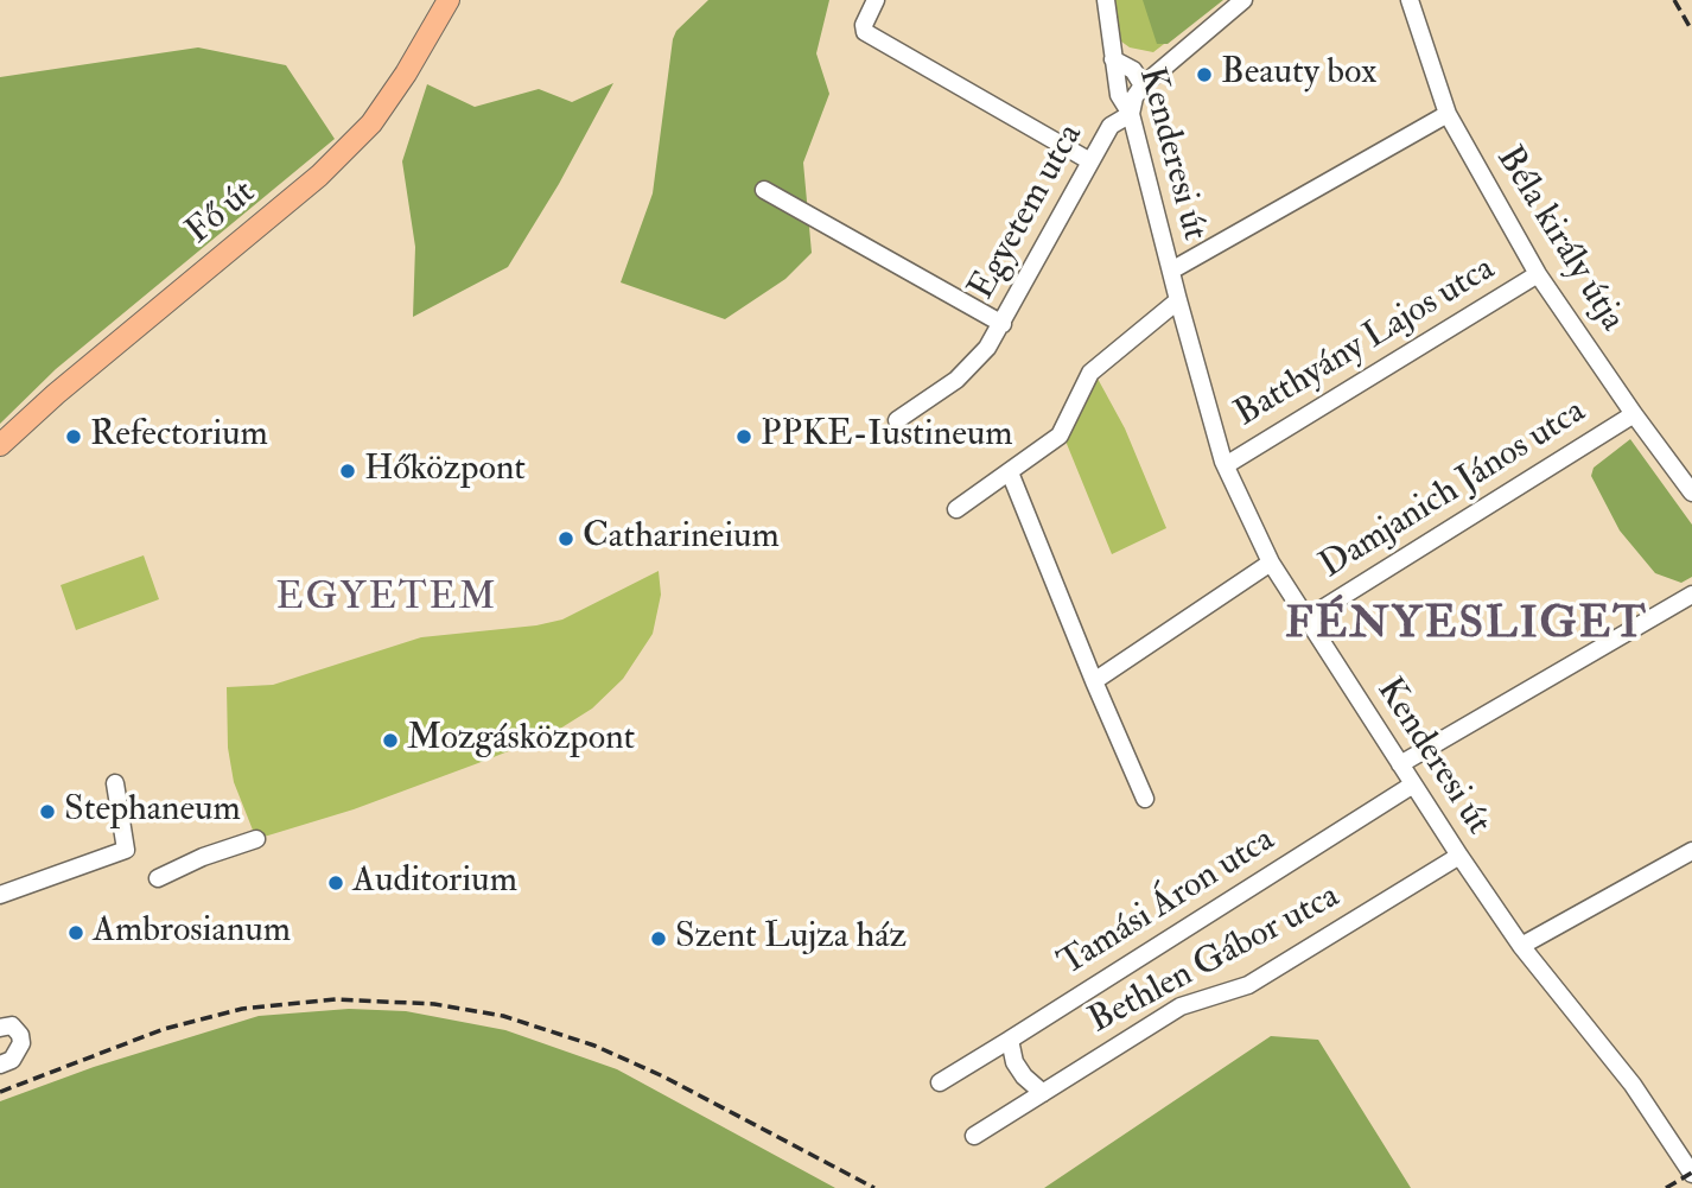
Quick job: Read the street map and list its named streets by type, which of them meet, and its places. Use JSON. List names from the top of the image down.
{
  "streets": {
    "main road": ["Fő út"],
    "street": [
      "Kenderesi út",
      "Egyetem utca",
      "Béla király útja",
      "Batthyány Lajos utca",
      "Damjanich János utca",
      "Tamási Áron utca",
      "Bethlen Gábor utca"
    ]
  },
  "crossings": [
    ["Kenderesi út", "Egyetem utca"],
    ["Kenderesi út", "Batthyány Lajos utca"],
    ["Kenderesi út", "Damjanich János utca"],
    ["Kenderesi út", "Tamási Áron utca"],
    ["Kenderesi út", "Bethlen Gábor utca"],
    ["Béla király útja", "Batthyány Lajos utca"],
    ["Béla király útja", "Damjanich János utca"]
  ],
  "districts": ["EGYETEM", "FÉNYESLIGET"],
  "places": [
    "Beauty box",
    "Refectorium",
    "PPKE-Iustineum",
    "Hőközpont",
    "Catharineium",
    "Mozgásközpont",
    "Stephaneum",
    "Auditorium",
    "Ambrosianum",
    "Szent Lujza ház"
  ]
}
